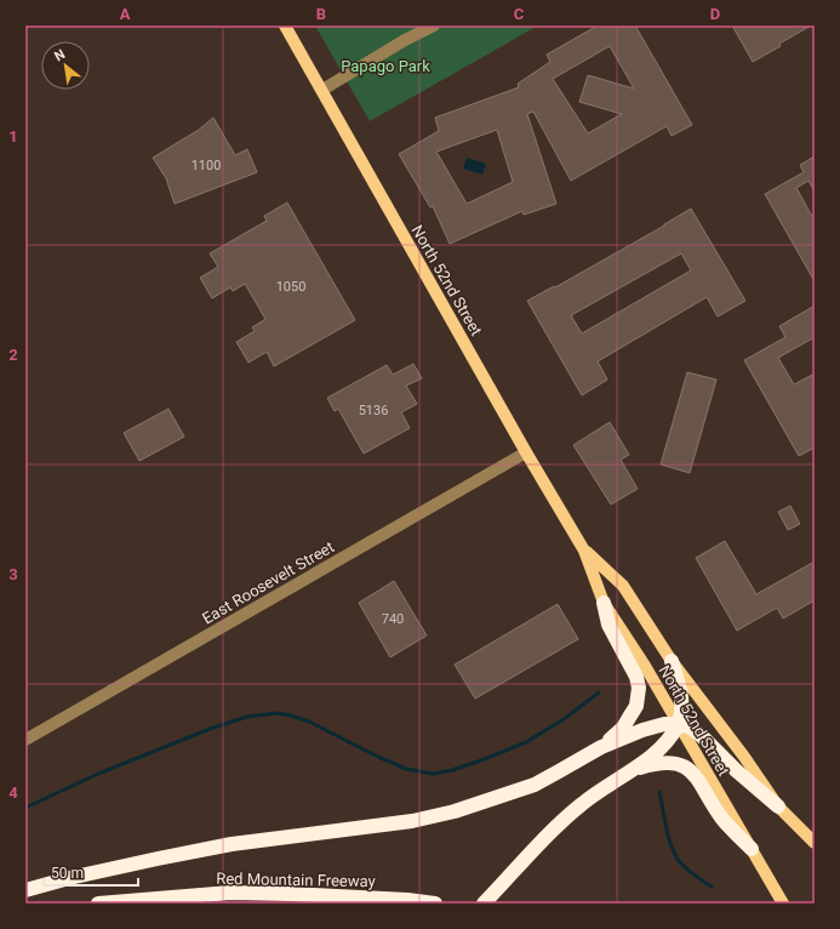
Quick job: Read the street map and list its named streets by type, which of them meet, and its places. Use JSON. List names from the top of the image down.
{
  "streets": {
    "highway": ["Red Mountain Freeway"],
    "main road": ["North 52nd Street"],
    "street": ["East Roosevelt Street"]
  },
  "crossings": [
    ["North 52nd Street", "East Roosevelt Street"]
  ],
  "parks": ["Papago Park"],
  "house_numbers": [
    "1100",
    "1050",
    "5136",
    "740"
  ],
  "scale_bar": "50 m",
  "north": "top left",
  "grid": {
    "columns": [
      "A",
      "B",
      "C",
      "D"
    ],
    "rows": [
      "1",
      "2",
      "3",
      "4"
    ]
  }
}
